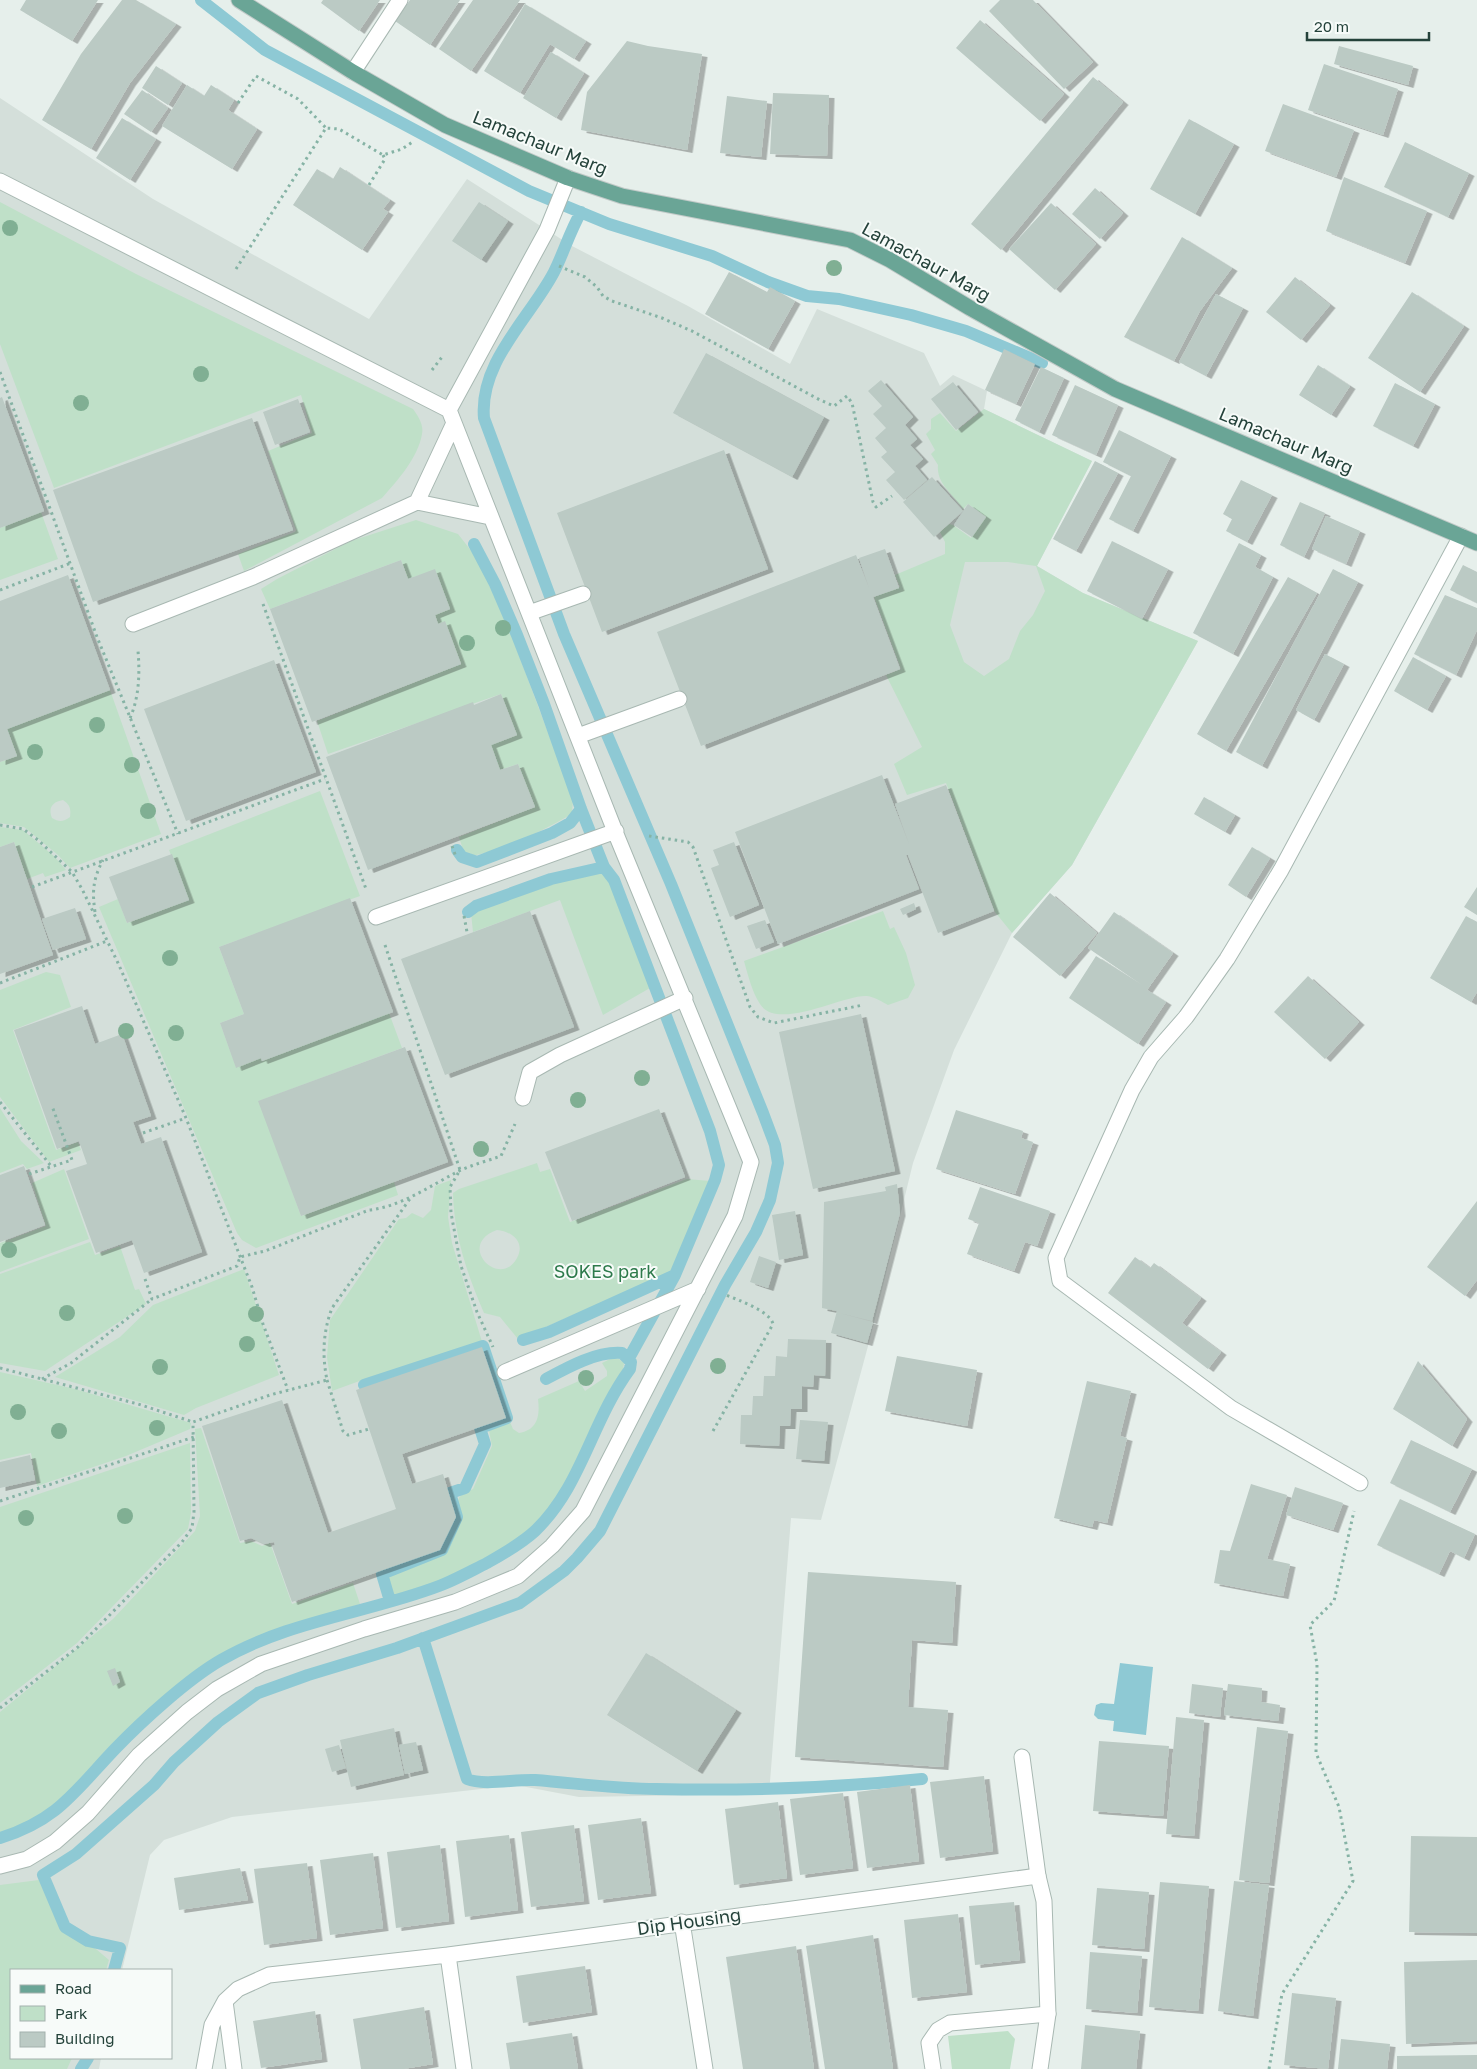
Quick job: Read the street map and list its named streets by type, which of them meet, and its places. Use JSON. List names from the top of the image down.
{
  "streets": {
    "main road": ["Lamachaur Marg"],
    "street": ["Dip Housing"]
  },
  "parks": ["SOKES park"],
  "legend": ["Road", "Park", "Building"],
  "scale_bar": "20 m"
}
